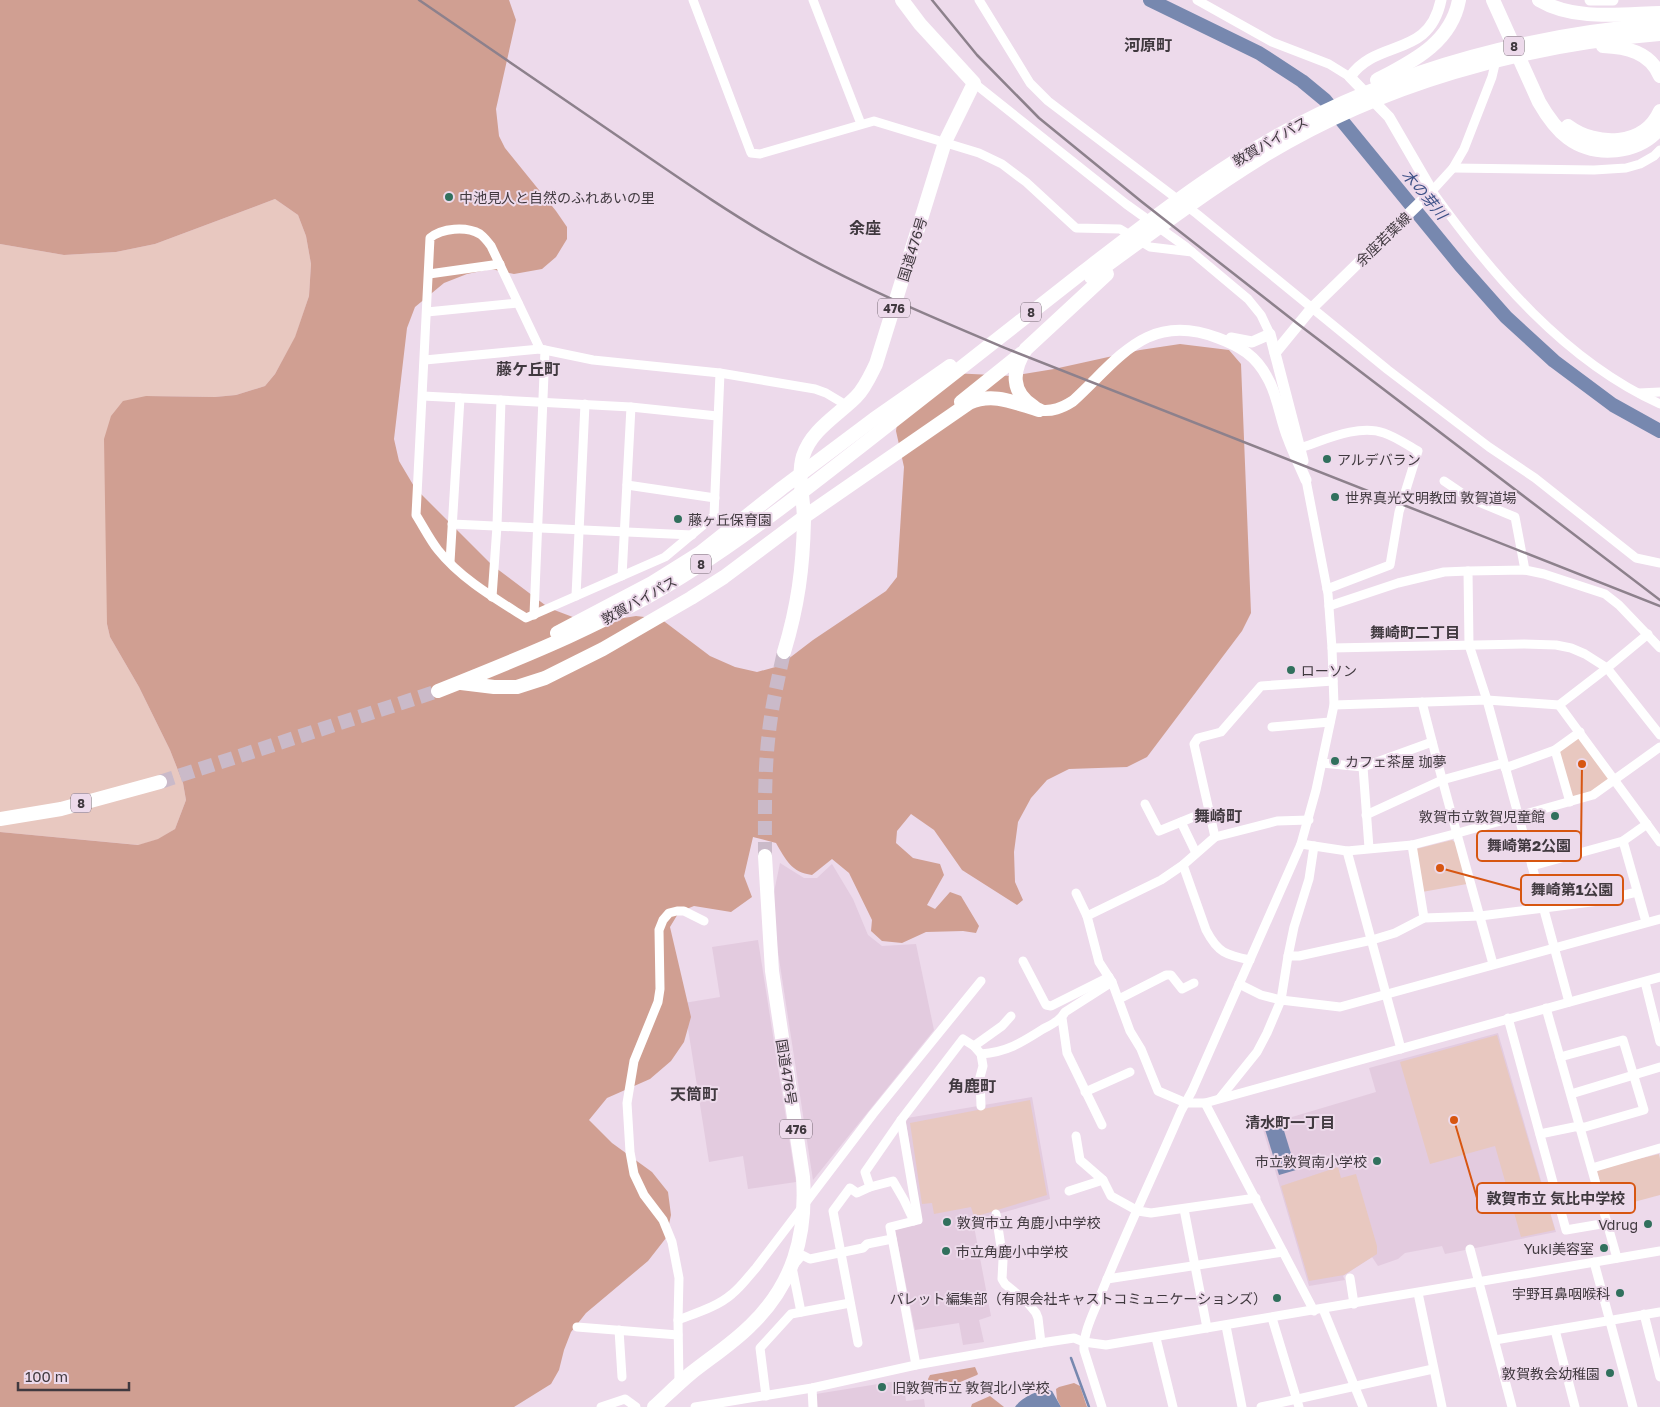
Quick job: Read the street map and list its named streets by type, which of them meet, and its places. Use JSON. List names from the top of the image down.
{
  "streets": {
    "highway": [
      "8",
      "敦賀バイパス",
      "国道476号",
      "476"
    ],
    "main road": ["余座若葉線"]
  },
  "districts": [
    "河原町",
    "余座",
    "藤ケ丘町",
    "舞崎町二丁目",
    "舞崎町",
    "角鹿町",
    "天筒町",
    "清水町一丁目"
  ],
  "water": ["木の芽川"],
  "places": [
    "中池見人と自然のふれあいの里",
    "アルデバラン",
    "世界真光文明教団 敦賀道場",
    "藤ヶ丘保育園",
    "ローソン",
    "カフェ茶屋 珈夢",
    "舞崎第2公園",
    "敦賀市立敦賀児童館",
    "舞崎第1公園",
    "敦賀市立 気比中学校",
    "市立敦賀南小学校",
    "敦賀市立 角鹿小中学校",
    "Vdrug",
    "Yuki美容室",
    "市立角鹿小中学校",
    "宇野耳鼻咽喉科",
    "パレット編集部（有限会社キャストコミュニケーションズ）",
    "敦賀教会幼稚園",
    "旧敦賀市立 敦賀北小学校"
  ],
  "scale_bar": "100 m"
}
